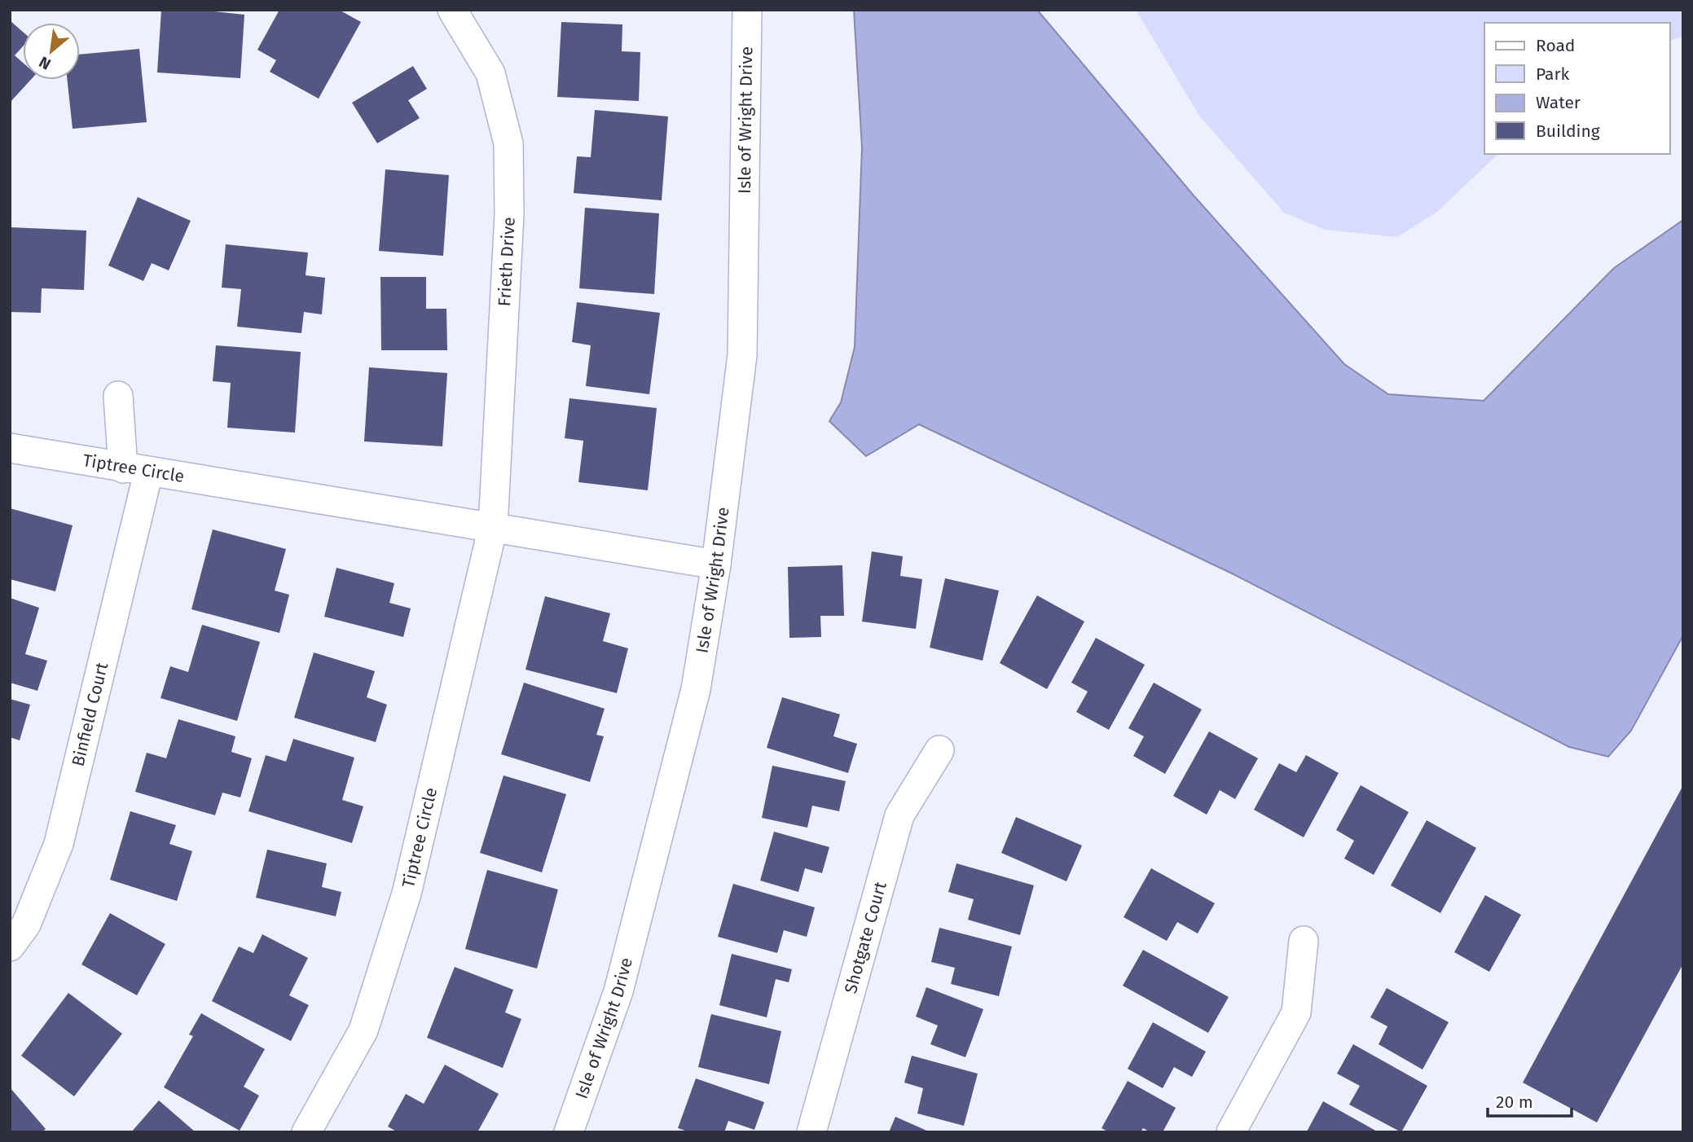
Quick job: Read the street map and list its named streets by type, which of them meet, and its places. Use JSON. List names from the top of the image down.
{
  "streets": {
    "street": [
      "Isle of Wright Drive",
      "Frieth Drive",
      "Tiptree Circle",
      "Binfield Court",
      "Shotgate Court"
    ]
  },
  "crossings": [
    ["Isle of Wright Drive", "Tiptree Circle"],
    ["Frieth Drive", "Tiptree Circle"],
    ["Tiptree Circle", "Binfield Court"]
  ],
  "legend": [
    "Road",
    "Park",
    "Water",
    "Building"
  ],
  "scale_bar": "20 m",
  "north": "bottom left"
}
